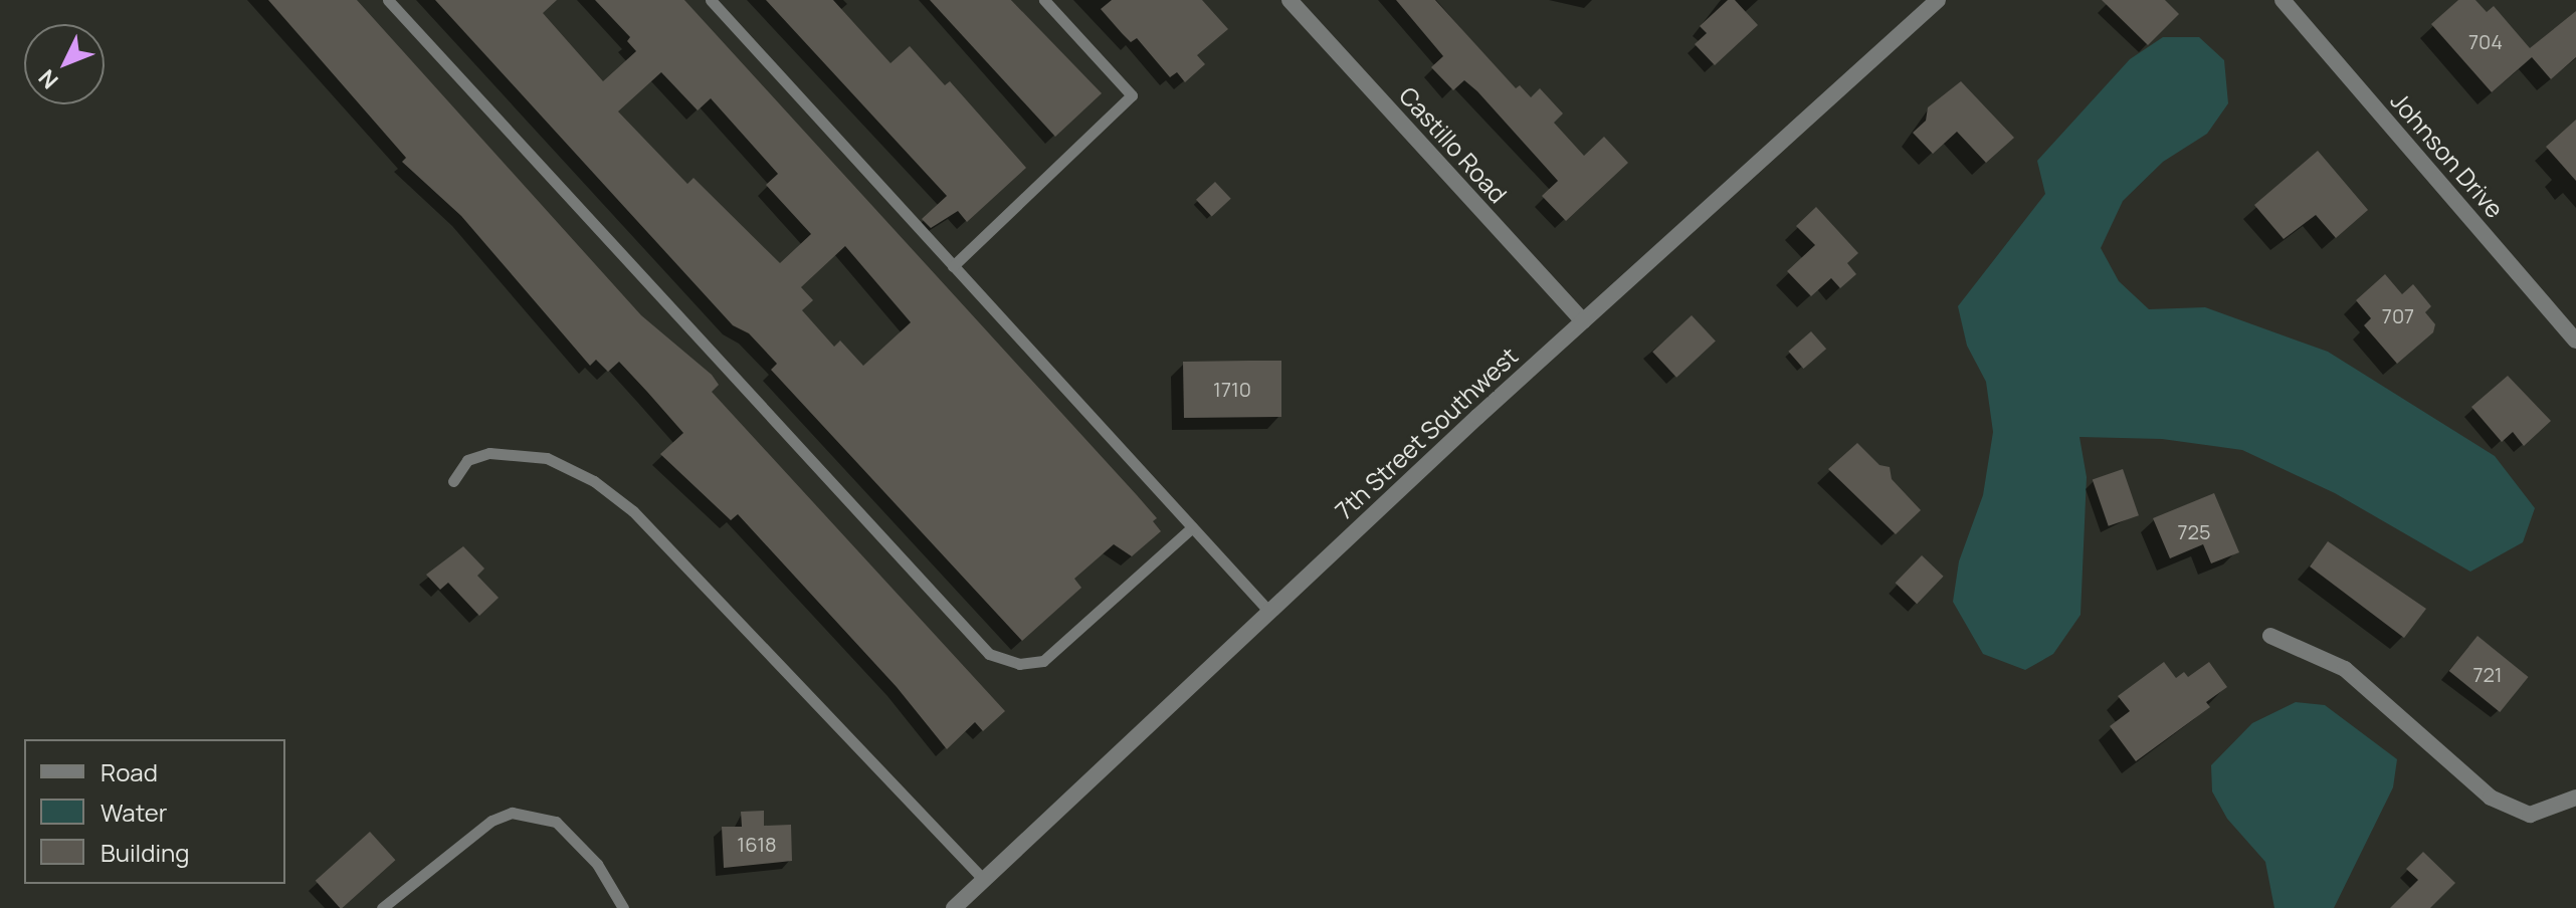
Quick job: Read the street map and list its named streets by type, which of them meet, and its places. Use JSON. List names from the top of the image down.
{
  "streets": {
    "street": ["Castillo Road", "Johnson Drive", "7th Street Southwest"]
  },
  "crossings": [
    ["Castillo Road", "7th Street Southwest"]
  ],
  "house_numbers": [
    "704",
    "707",
    "1710",
    "725",
    "721",
    "1618"
  ],
  "legend": ["Road", "Water", "Building"],
  "north": "bottom left"
}
